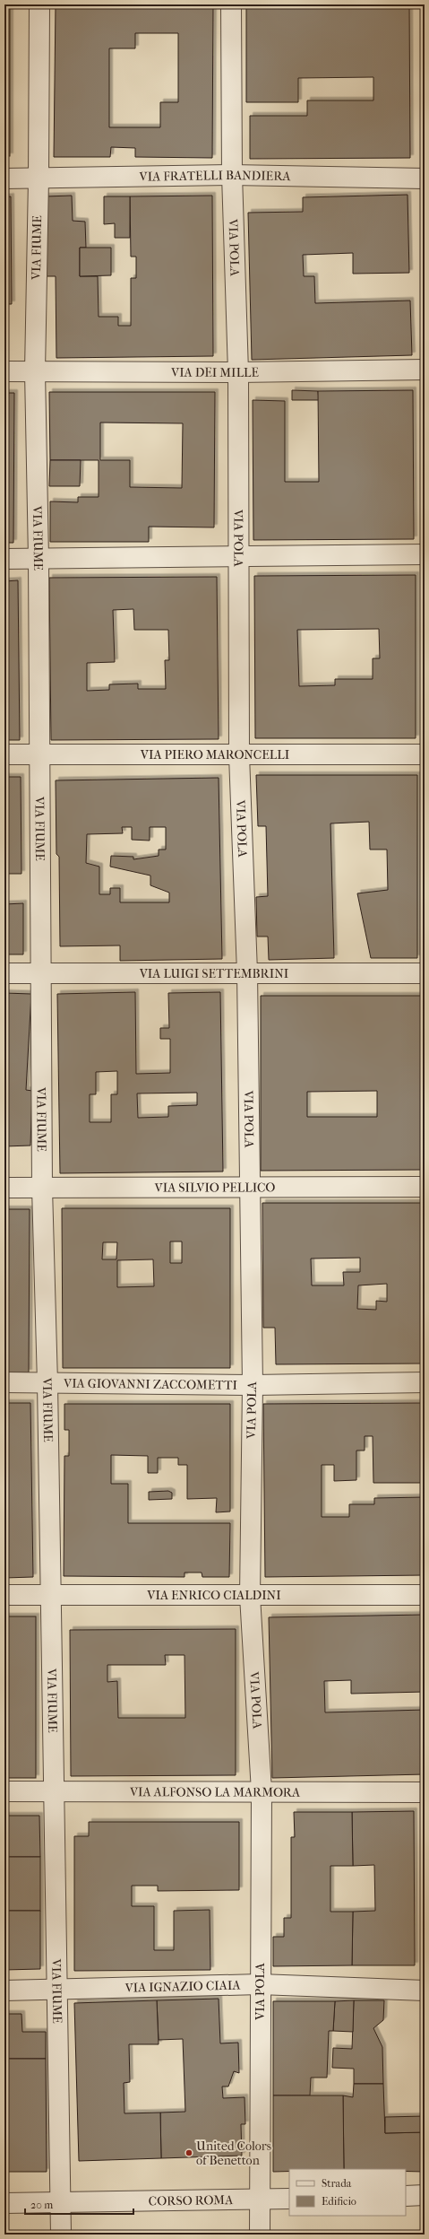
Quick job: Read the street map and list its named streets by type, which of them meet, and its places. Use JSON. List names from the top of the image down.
{
  "streets": {
    "street": [
      "VIA FRATELLI BANDIERA",
      "VIA FIUME",
      "VIA POLA",
      "VIA DEI MILLE",
      "VIA PIERO MARONCELLI",
      "VIA LUIGI SETTEMBRINI",
      "VIA SILVIO PELLICO",
      "VIA GIOVANNI ZACCOMETTI",
      "VIA ENRICO CIALDINI",
      "VIA ALFONSO LA MARMORA",
      "VIA IGNAZIO CIAIA",
      "CORSO ROMA"
    ]
  },
  "crossings": [
    ["VIA FRATELLI BANDIERA", "VIA FIUME"],
    ["VIA FRATELLI BANDIERA", "VIA POLA"],
    ["VIA FIUME", "VIA DEI MILLE"],
    ["VIA FIUME", "VIA PIERO MARONCELLI"],
    ["VIA FIUME", "VIA LUIGI SETTEMBRINI"],
    ["VIA FIUME", "VIA SILVIO PELLICO"],
    ["VIA FIUME", "VIA GIOVANNI ZACCOMETTI"],
    ["VIA FIUME", "VIA ENRICO CIALDINI"],
    ["VIA FIUME", "VIA ALFONSO LA MARMORA"],
    ["VIA FIUME", "VIA IGNAZIO CIAIA"],
    ["VIA FIUME", "CORSO ROMA"],
    ["VIA POLA", "VIA DEI MILLE"],
    ["VIA POLA", "VIA PIERO MARONCELLI"],
    ["VIA POLA", "VIA LUIGI SETTEMBRINI"],
    ["VIA POLA", "VIA SILVIO PELLICO"],
    ["VIA POLA", "VIA GIOVANNI ZACCOMETTI"],
    ["VIA POLA", "VIA ENRICO CIALDINI"],
    ["VIA POLA", "VIA ALFONSO LA MARMORA"],
    ["VIA POLA", "VIA IGNAZIO CIAIA"],
    ["VIA POLA", "CORSO ROMA"]
  ],
  "places": ["United Colors of Benetton"],
  "legend": ["Strada", "Edificio"],
  "scale_bar": "20 m"
}
